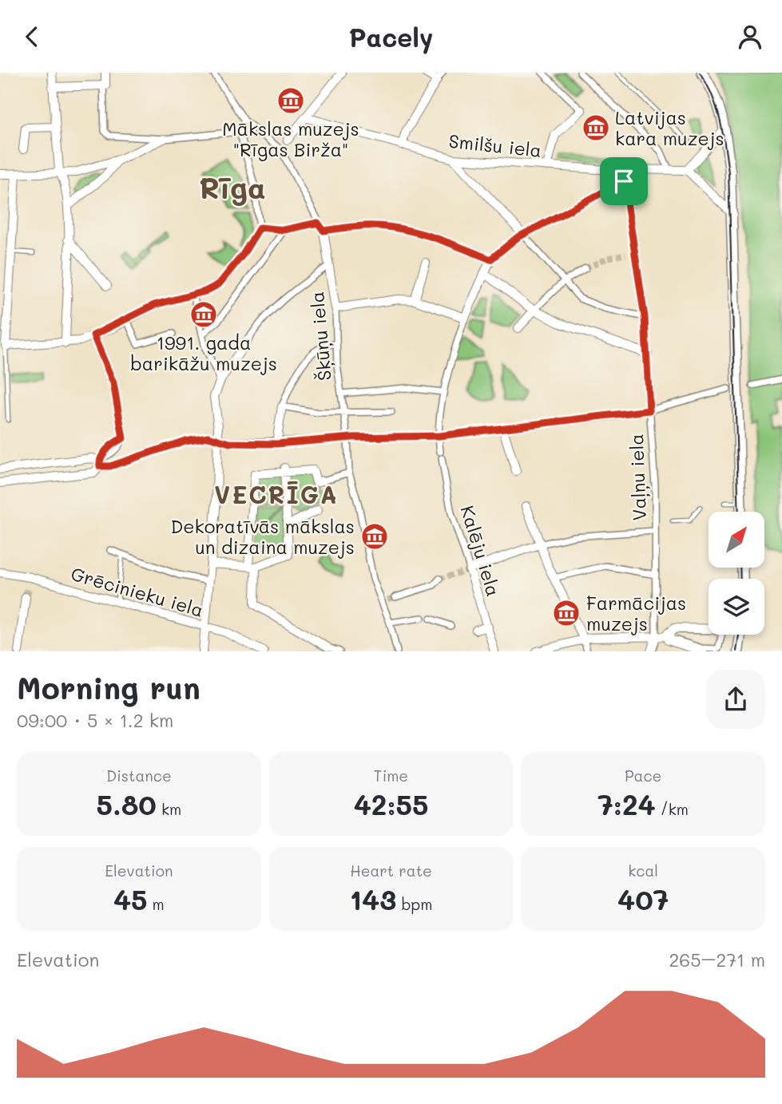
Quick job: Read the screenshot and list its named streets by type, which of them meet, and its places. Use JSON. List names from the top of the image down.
{
  "streets": {
    "street": [
      "Smilšu iela",
      "Šķūņu iela",
      "Vaļņu iela",
      "Kalēju iela",
      "Grēcinieku iela"
    ]
  },
  "crossings": [
    ["Smilšu iela", "Vaļņu iela"]
  ],
  "districts": ["Rīga", "VECRĪGA"],
  "places": {
    "museum": [
      "Mākslas muzejs \"Rīgas Birža\"",
      "Latvijas kara muzejs",
      "1991. gada barikāžu muzejs",
      "Dekoratīvās mākslas un dizaina muzejs",
      "Farmācijas muzejs"
    ]
  },
  "north": "top right",
  "page": {
    "header": "Pacely",
    "heading": ["Morning run", "09:00 · 5 × 1.2 km"],
    "stats": [
      ["Distance", "5.80 km"],
      ["Time", "42:55"],
      ["Pace", "7:24 /km"],
      ["Elevation", "45 m"],
      ["Heart rate", "143 bpm"],
      ["kcal", "407"]
    ],
    "chart": ["Elevation", "265–271 m"]
  }
}
